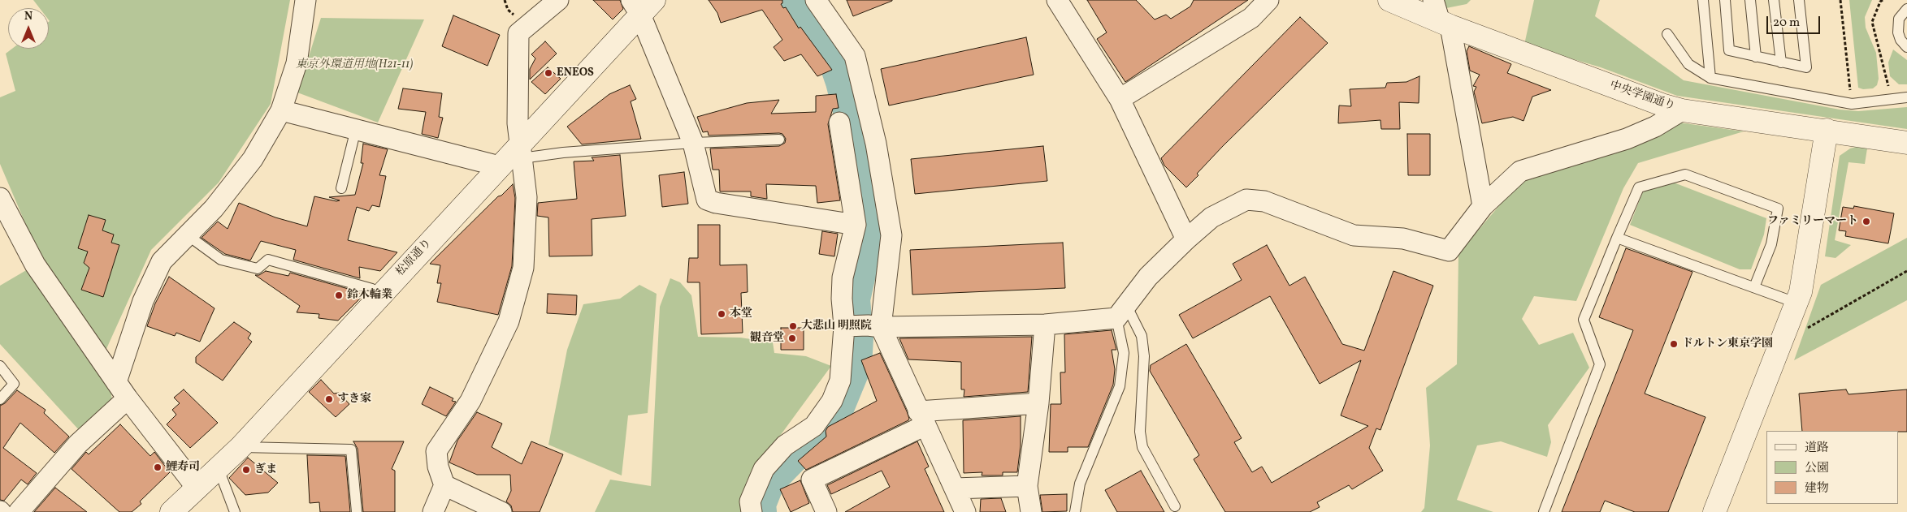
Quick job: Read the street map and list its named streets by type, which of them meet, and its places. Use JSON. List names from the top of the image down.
{
  "streets": {
    "street": ["中央学園通り", "松原通り"]
  },
  "parks": ["東京外環道用地(H21-11)"],
  "places": [
    "ENEOS",
    "ファミリーマート",
    "鈴木輪業",
    "本堂",
    "大悲山 明照院",
    "観音堂",
    "ドルトン東京学園",
    "すき家",
    "鯉寿司",
    "ぎま"
  ],
  "legend": ["道路", "公園", "建物"],
  "scale_bar": "20 m",
  "north": "top"
}
